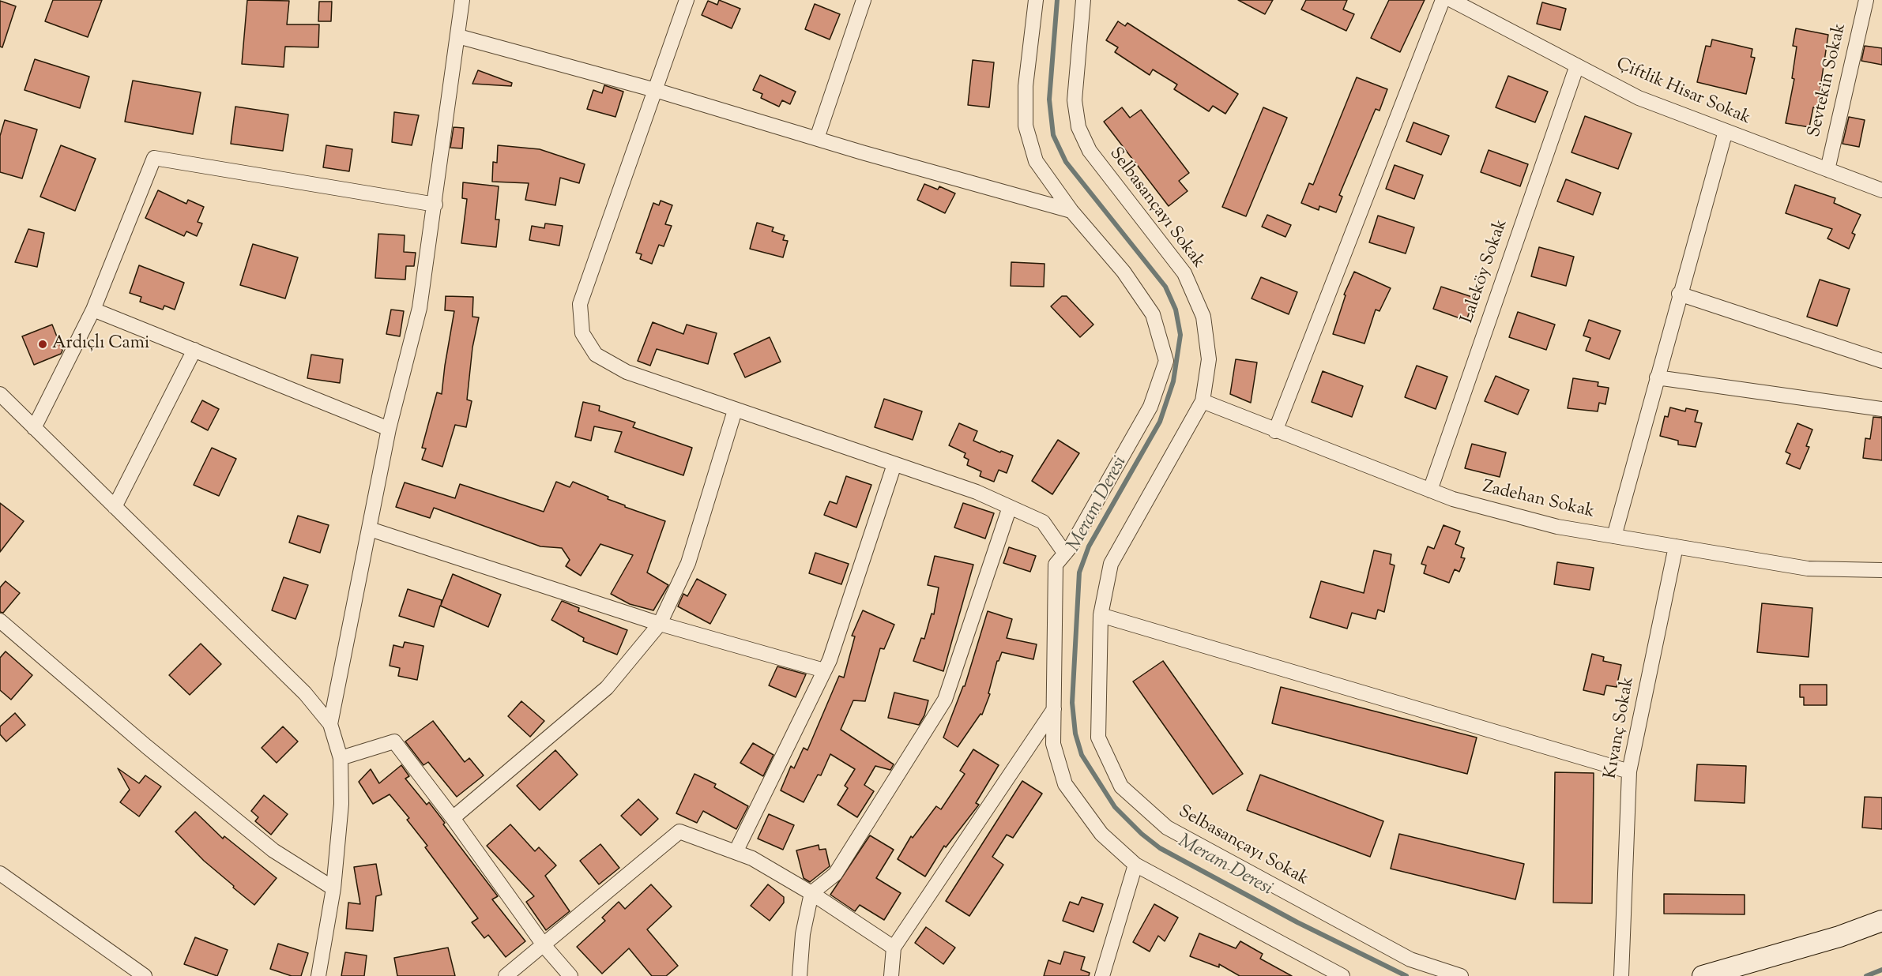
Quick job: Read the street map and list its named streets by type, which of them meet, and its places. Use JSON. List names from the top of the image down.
{
  "streets": {
    "street": [
      "Sevtekin Sokak",
      "Çiftlik Hisar Sokak",
      "Selbasançayı Sokak",
      "Laleköy Sokak",
      "Zadehan Sokak",
      "Kıvanç Sokak"
    ]
  },
  "crossings": [
    ["Sevtekin Sokak", "Çiftlik Hisar Sokak"],
    ["Çiftlik Hisar Sokak", "Laleköy Sokak"],
    ["Selbasançayı Sokak", "Zadehan Sokak"],
    ["Laleköy Sokak", "Zadehan Sokak"],
    ["Zadehan Sokak", "Kıvanç Sokak"]
  ],
  "water": ["Meram Deresi"],
  "places": ["Ardıçlı Cami"]
}
